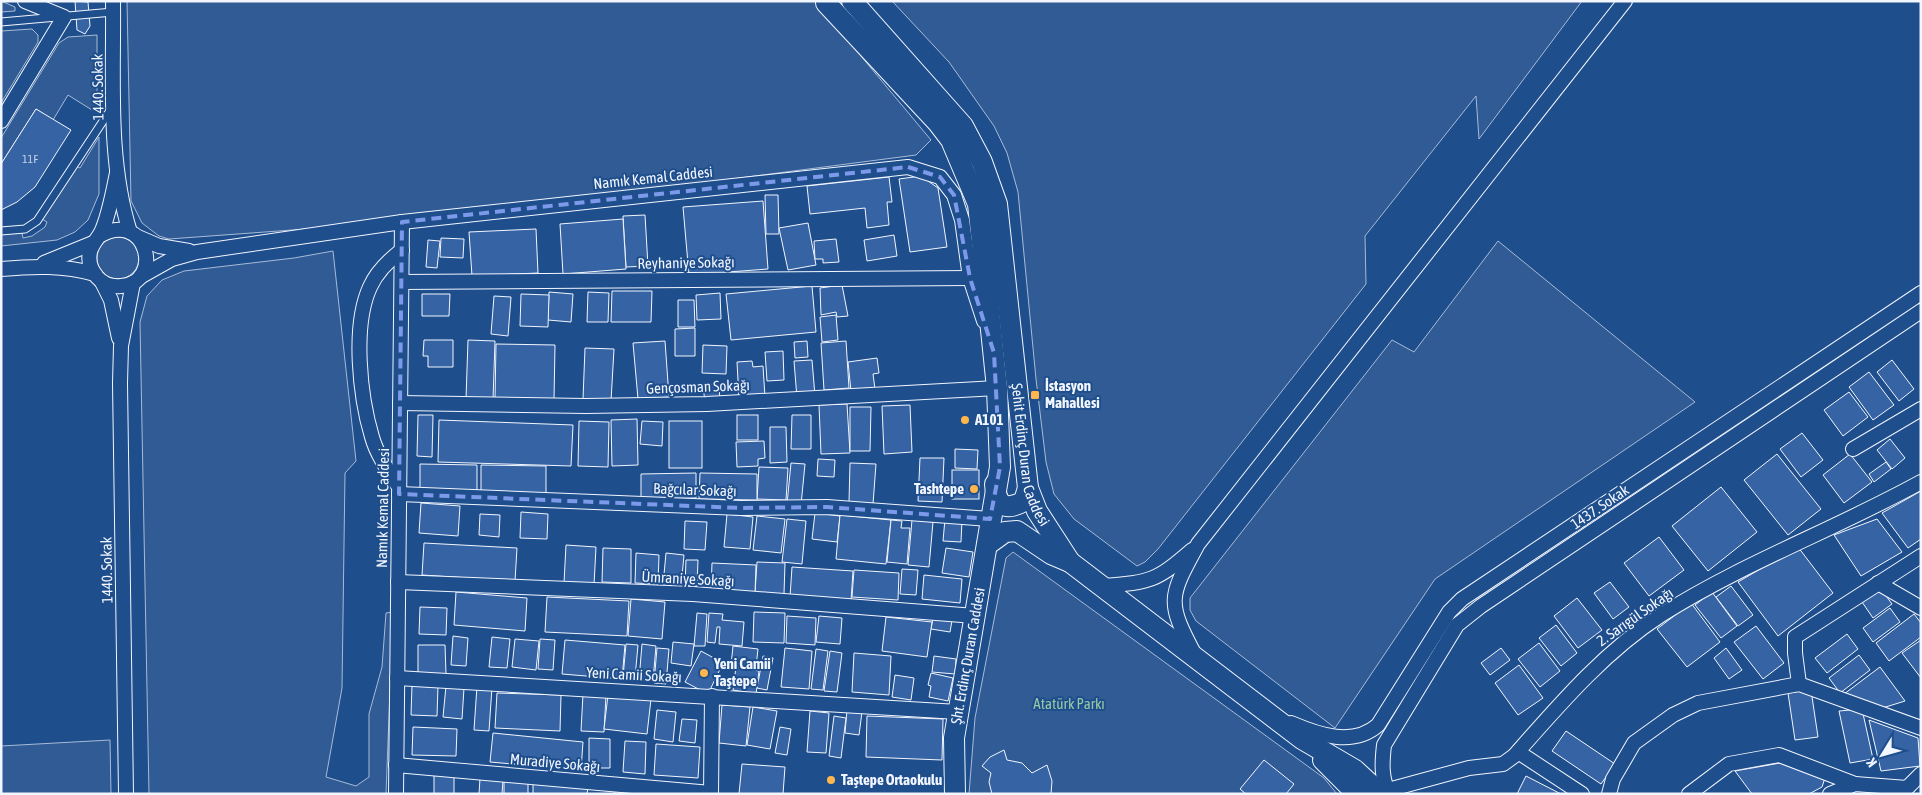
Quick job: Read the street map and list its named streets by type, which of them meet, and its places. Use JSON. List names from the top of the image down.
{
  "streets": {
    "main road": ["Şehit Erdinç Duran Caddesi", "Şht. Erdinç Duran Caddesi"],
    "street": [
      "1440. Sokak",
      "Namık Kemal Caddesi",
      "Reyhaniye Sokağı",
      "Gençosman Sokağı",
      "Bağcılar Sokağı",
      "1437. Sokak",
      "Ümraniye Sokağı",
      "2. Sarıgül Sokağı",
      "Yeni Camii Sokağı",
      "Muradiye Sokağı"
    ]
  },
  "crossings": [
    ["Namık Kemal Caddesi", "Reyhaniye Sokağı"],
    ["Namık Kemal Caddesi", "Gençosman Sokağı"],
    ["Namık Kemal Caddesi", "Bağcılar Sokağı"],
    ["Namık Kemal Caddesi", "Ümraniye Sokağı"],
    ["Namık Kemal Caddesi", "Yeni Camii Sokağı"],
    ["Namık Kemal Caddesi", "Muradiye Sokağı"],
    ["Gençosman Sokağı", "Şehit Erdinç Duran Caddesi"],
    ["Şehit Erdinç Duran Caddesi", "Bağcılar Sokağı"],
    ["Şehit Erdinç Duran Caddesi", "1437. Sokak"],
    ["Şehit Erdinç Duran Caddesi", "2. Sarıgül Sokağı"],
    ["Şehit Erdinç Duran Caddesi", "Şht. Erdinç Duran Caddesi"],
    ["Bağcılar Sokağı", "Şht. Erdinç Duran Caddesi"],
    ["1437. Sokak", "2. Sarıgül Sokağı"],
    ["Ümraniye Sokağı", "Şht. Erdinç Duran Caddesi"],
    ["Şht. Erdinç Duran Caddesi", "Yeni Camii Sokağı"]
  ],
  "parks": ["Atatürk Parkı"],
  "places": {
    "transit": ["İstasyon Mahallesi"],
    "other": [
      "A101",
      "Tashtepe",
      "Yeni Camii Taştepe",
      "Taştepe Ortaokulu"
    ]
  },
  "house_numbers": ["11F"],
  "north": "bottom left"
}
